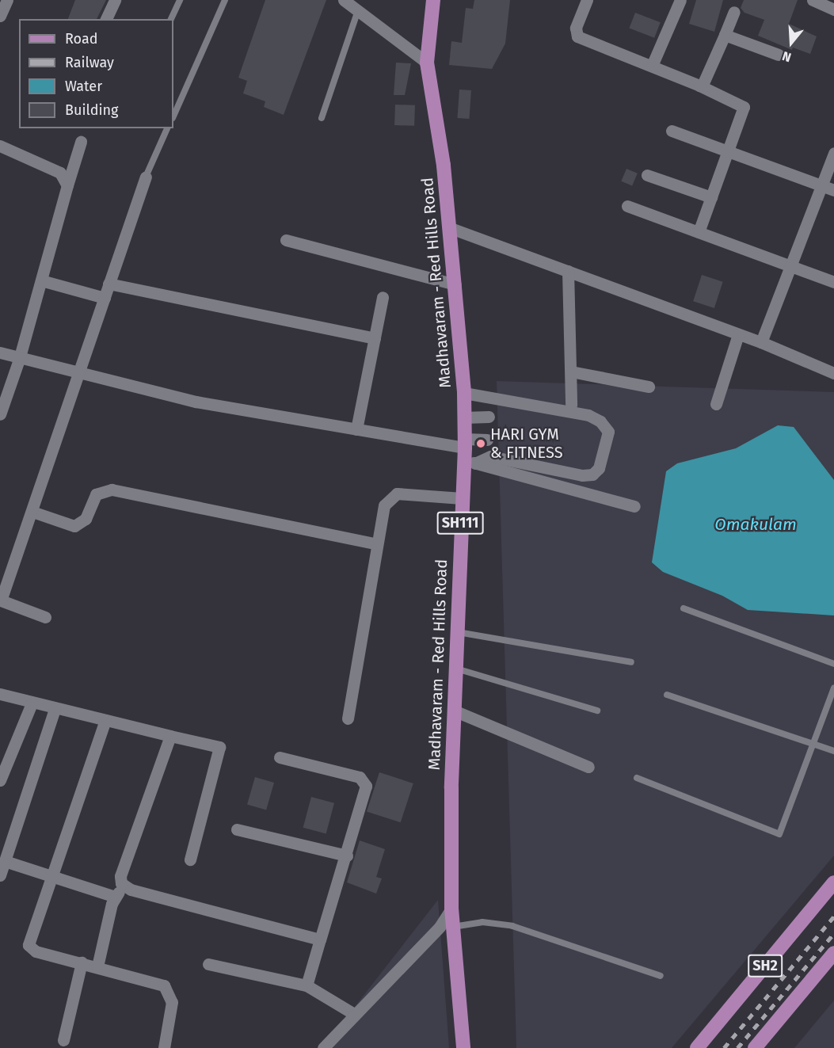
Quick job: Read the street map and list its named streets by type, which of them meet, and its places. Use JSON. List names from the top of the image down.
{
  "streets": {
    "main road": ["Madhavaram - Red Hills Road", "SH111", "SH2"]
  },
  "water": ["Omakulam"],
  "places": ["HARI GYM & FITNESS"],
  "legend": [
    "Road",
    "Railway",
    "Water",
    "Building"
  ],
  "north": "bottom"
}
